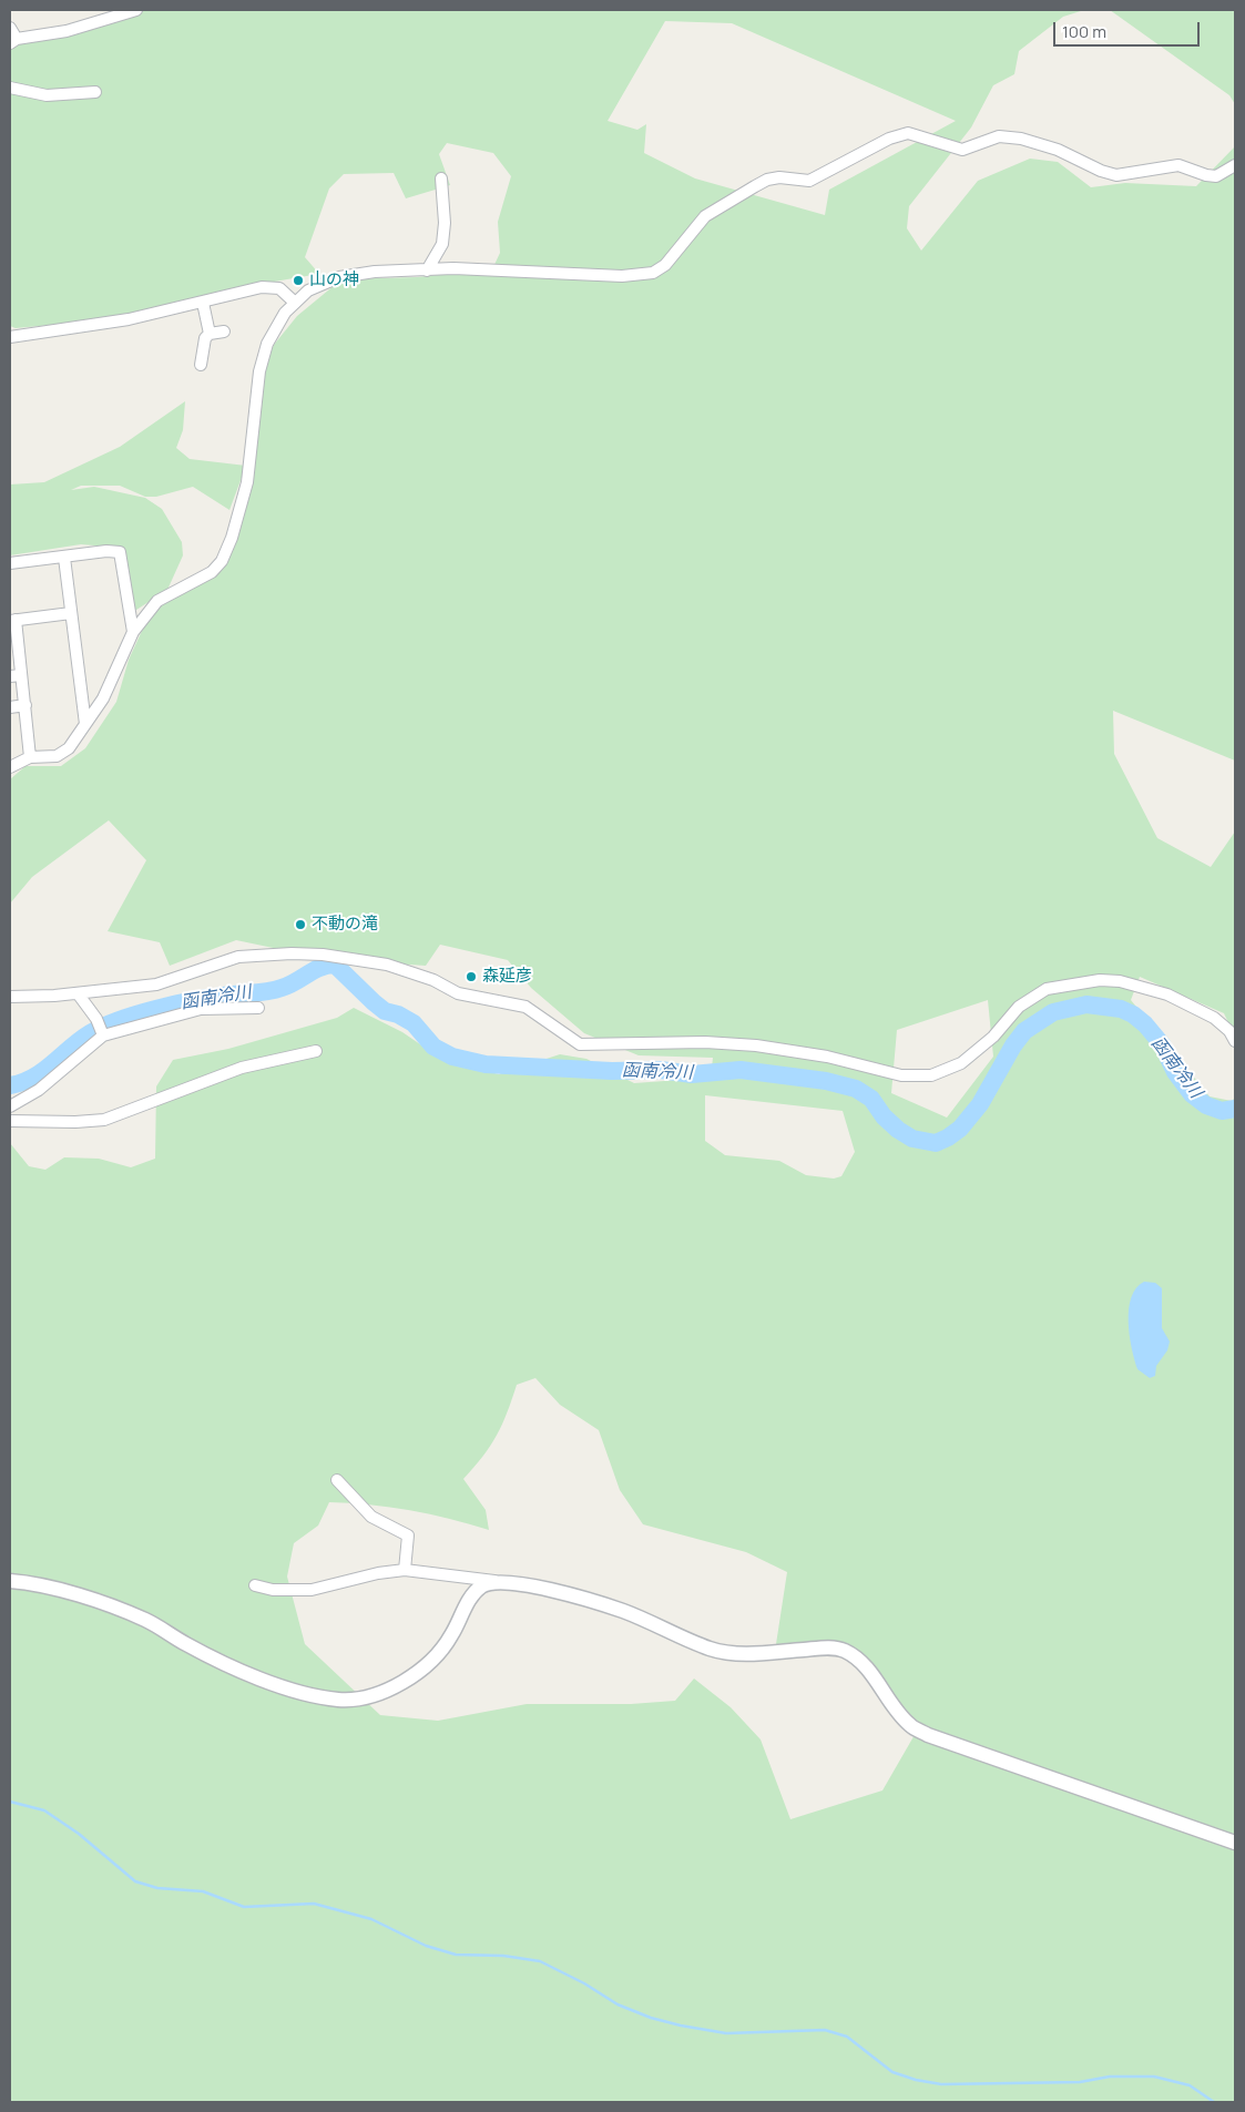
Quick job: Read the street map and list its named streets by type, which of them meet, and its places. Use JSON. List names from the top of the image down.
{
  "water": ["函南冷川"],
  "places": ["山の神", "不動の滝", "森延彦"],
  "scale_bar": "100 m"
}
